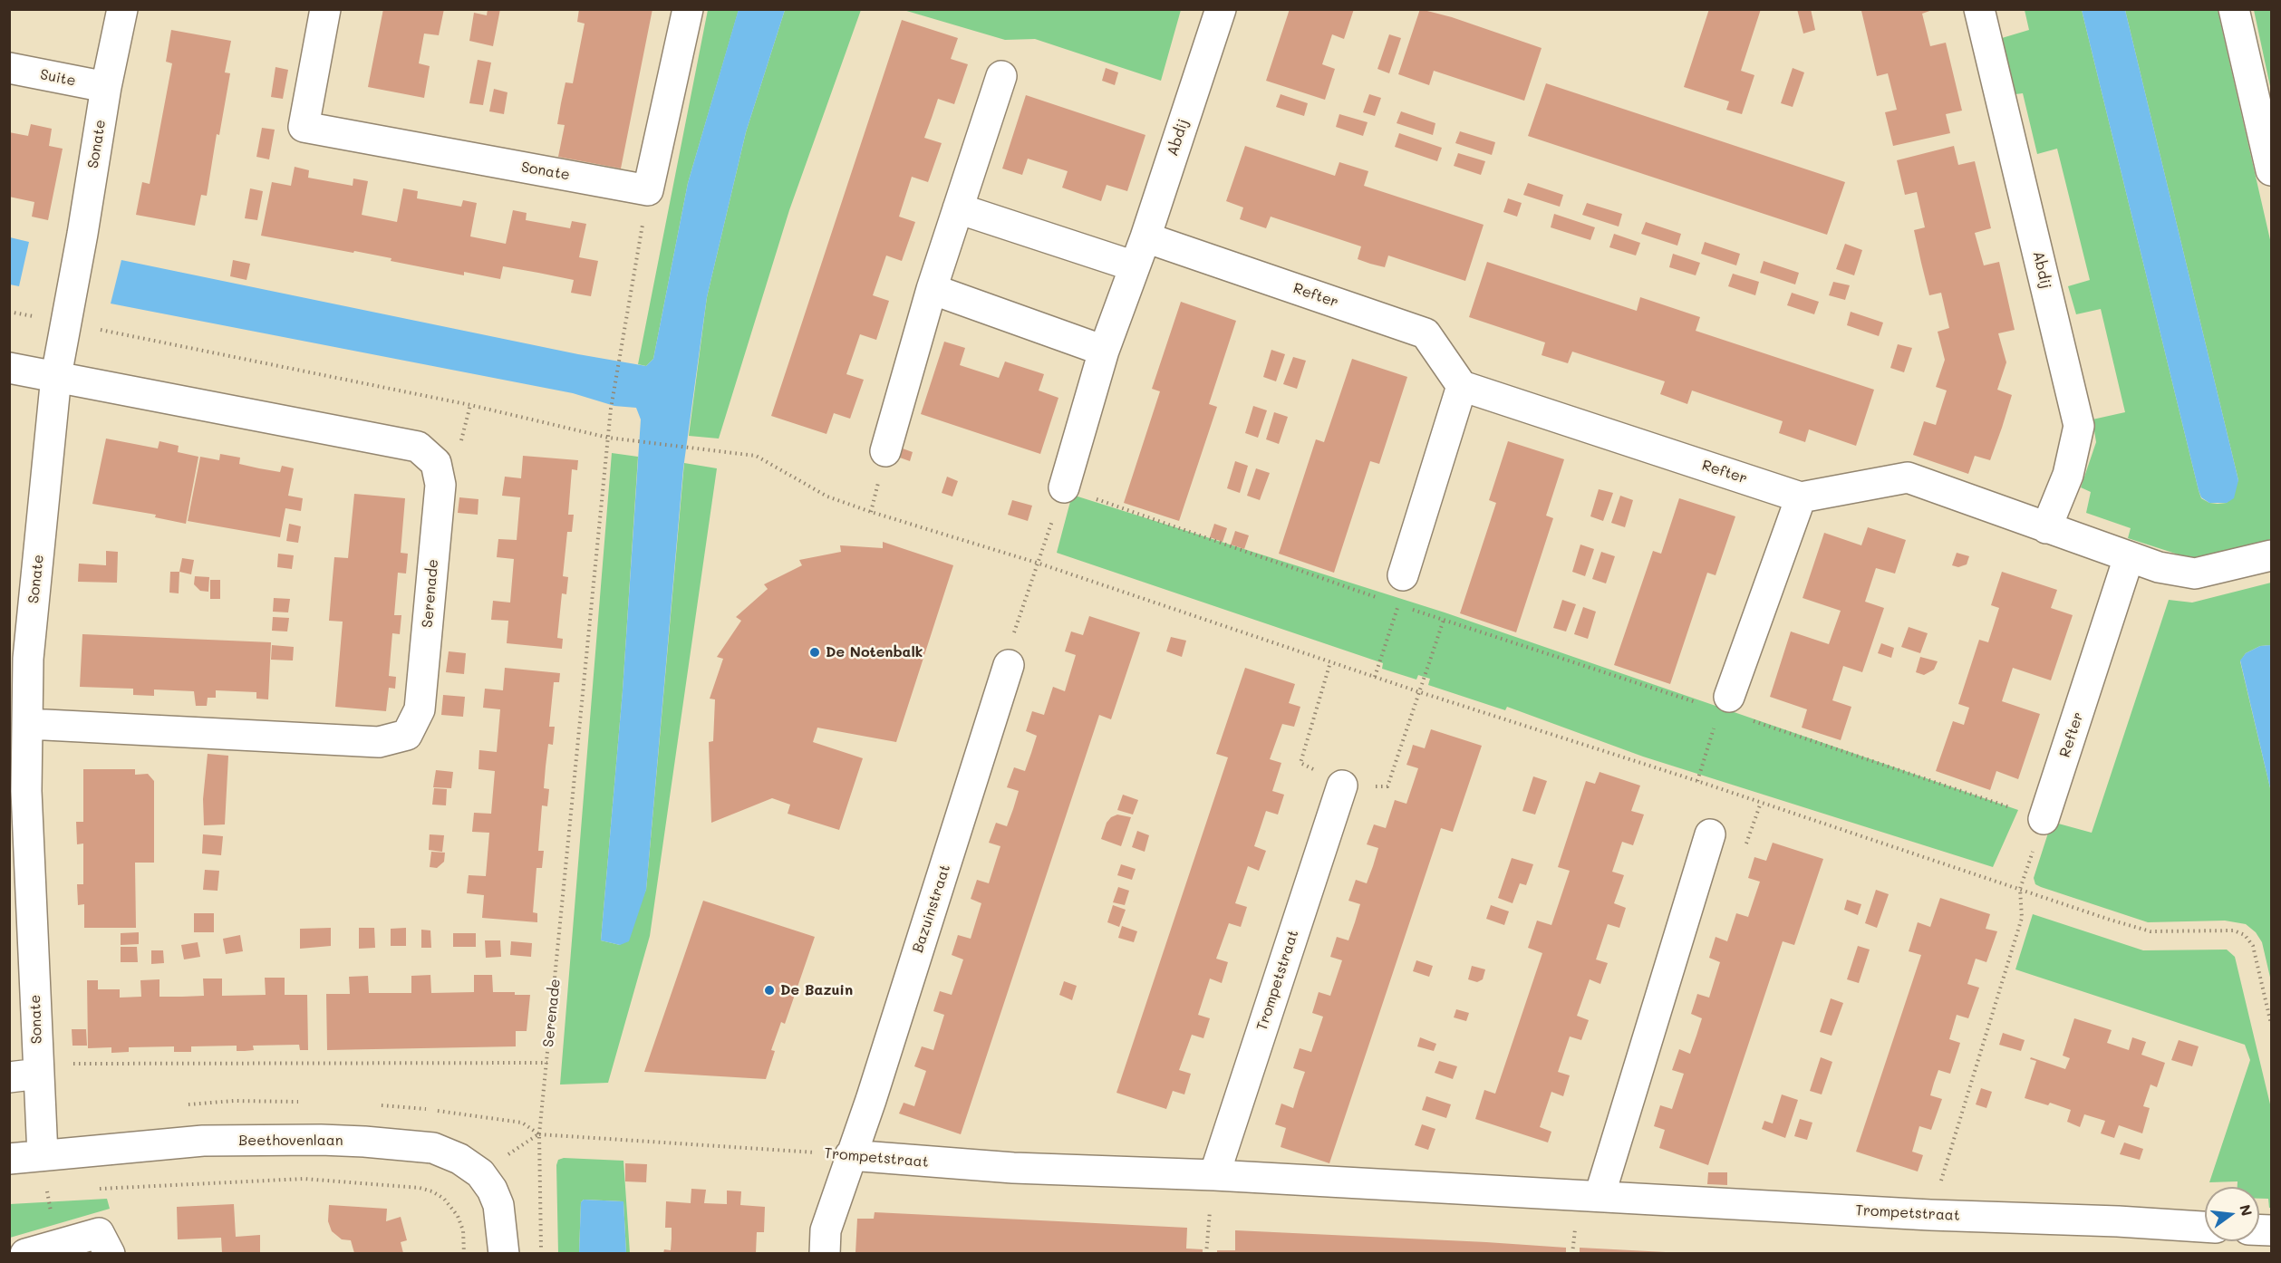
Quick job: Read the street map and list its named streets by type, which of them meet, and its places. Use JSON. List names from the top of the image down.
{
  "streets": {
    "street": [
      "Suite",
      "Abdij",
      "Sonate",
      "Refter",
      "Serenade",
      "Bazuinstraat",
      "Trompetstraat",
      "Beethovenlaan"
    ]
  },
  "crossings": [
    ["Suite", "Sonate"],
    ["Abdij", "Refter"],
    ["Sonate", "Serenade"],
    ["Sonate", "Beethovenlaan"],
    ["Serenade", "Trompetstraat"],
    ["Bazuinstraat", "Trompetstraat"]
  ],
  "places": ["De Notenbalk", "De Bazuin"],
  "north": "right"
}
